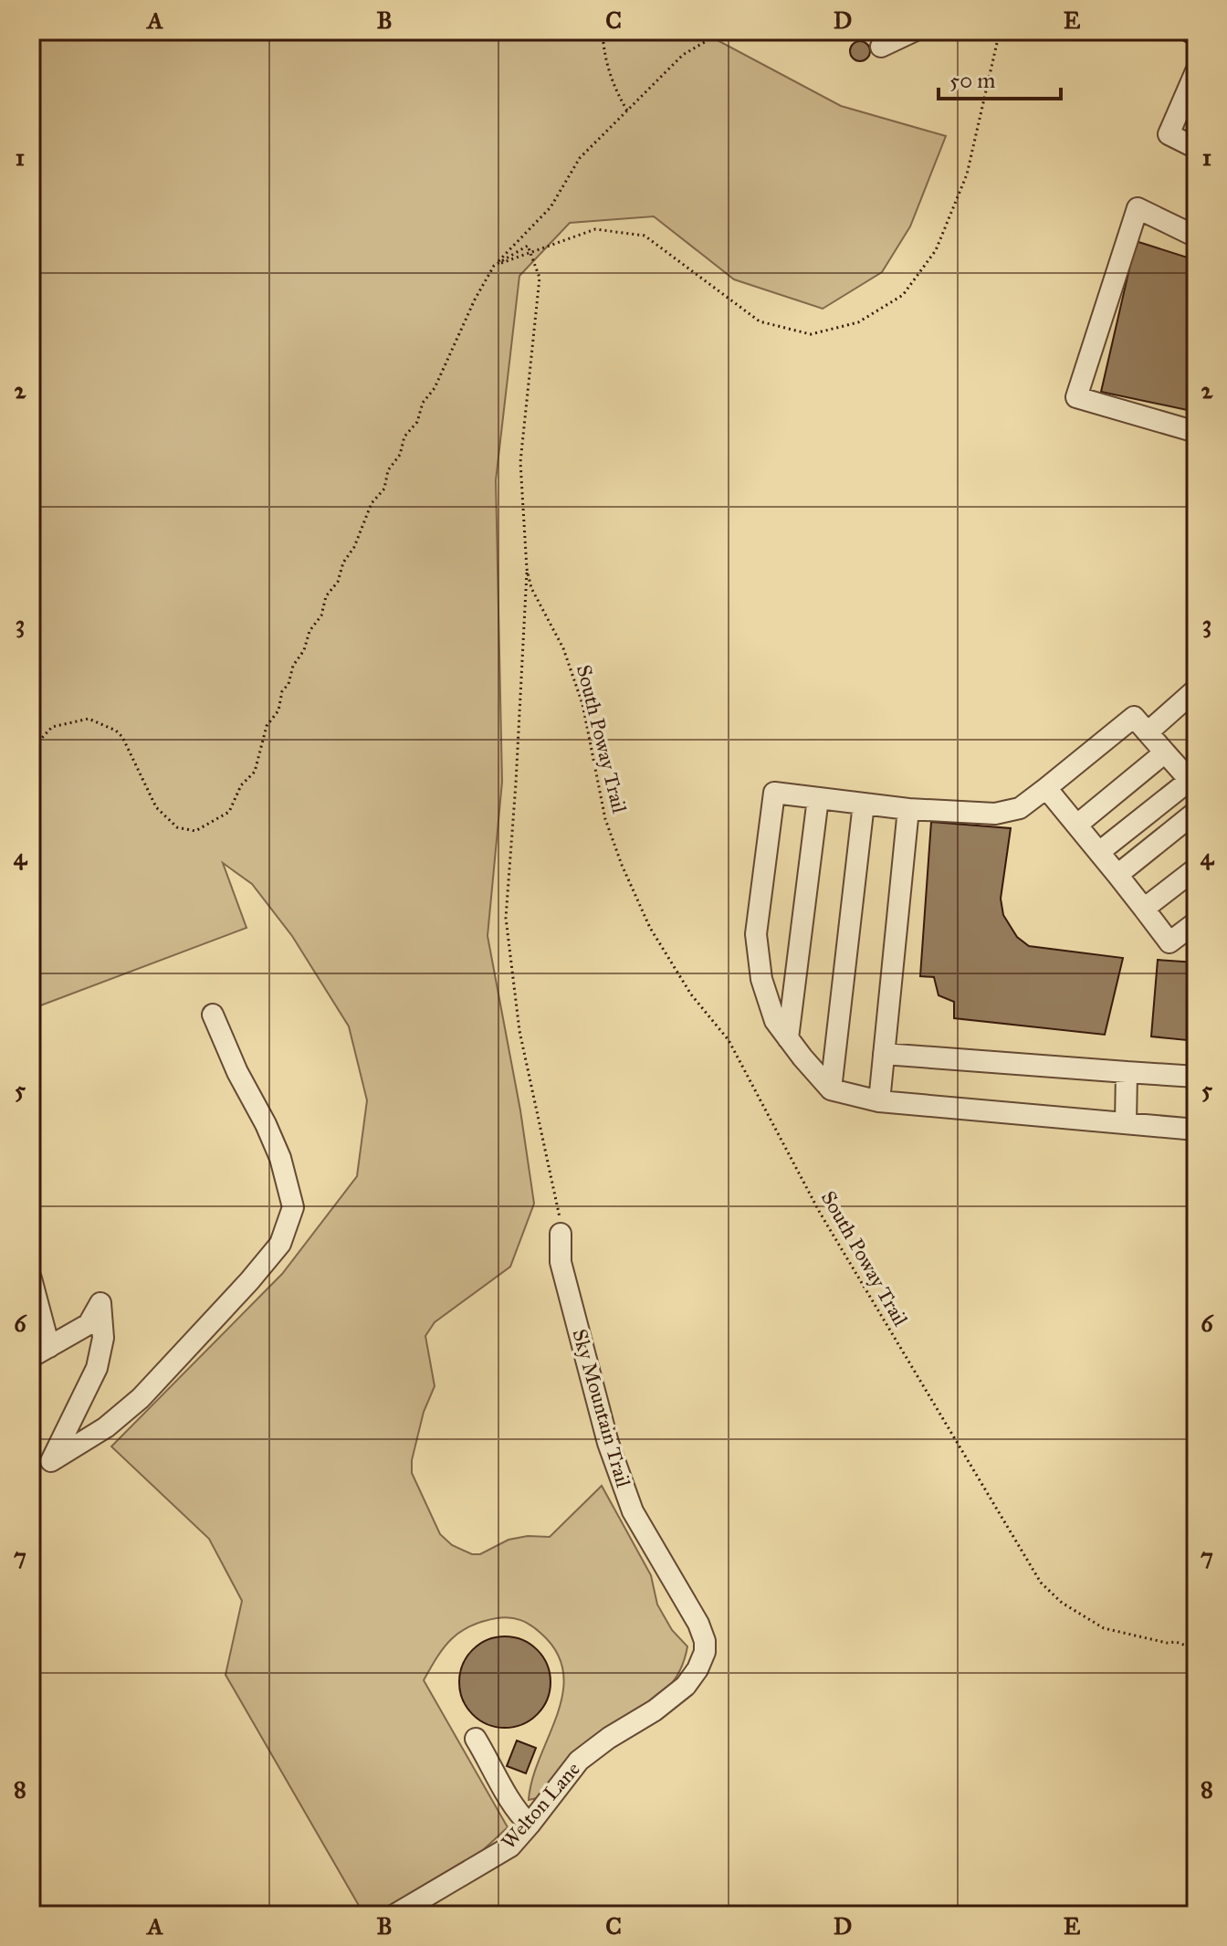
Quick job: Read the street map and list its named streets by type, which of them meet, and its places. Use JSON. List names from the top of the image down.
{
  "streets": {
    "street": ["Sky Mountain Trail", "Welton Lane"],
    "path": ["South Poway Trail"]
  },
  "crossings": [
    ["Sky Mountain Trail", "Welton Lane"]
  ],
  "scale_bar": "50 m",
  "grid": {
    "columns": [
      "A",
      "B",
      "C",
      "D",
      "E"
    ],
    "rows": [
      "1",
      "2",
      "3",
      "4",
      "5",
      "6",
      "7",
      "8"
    ]
  }
}
